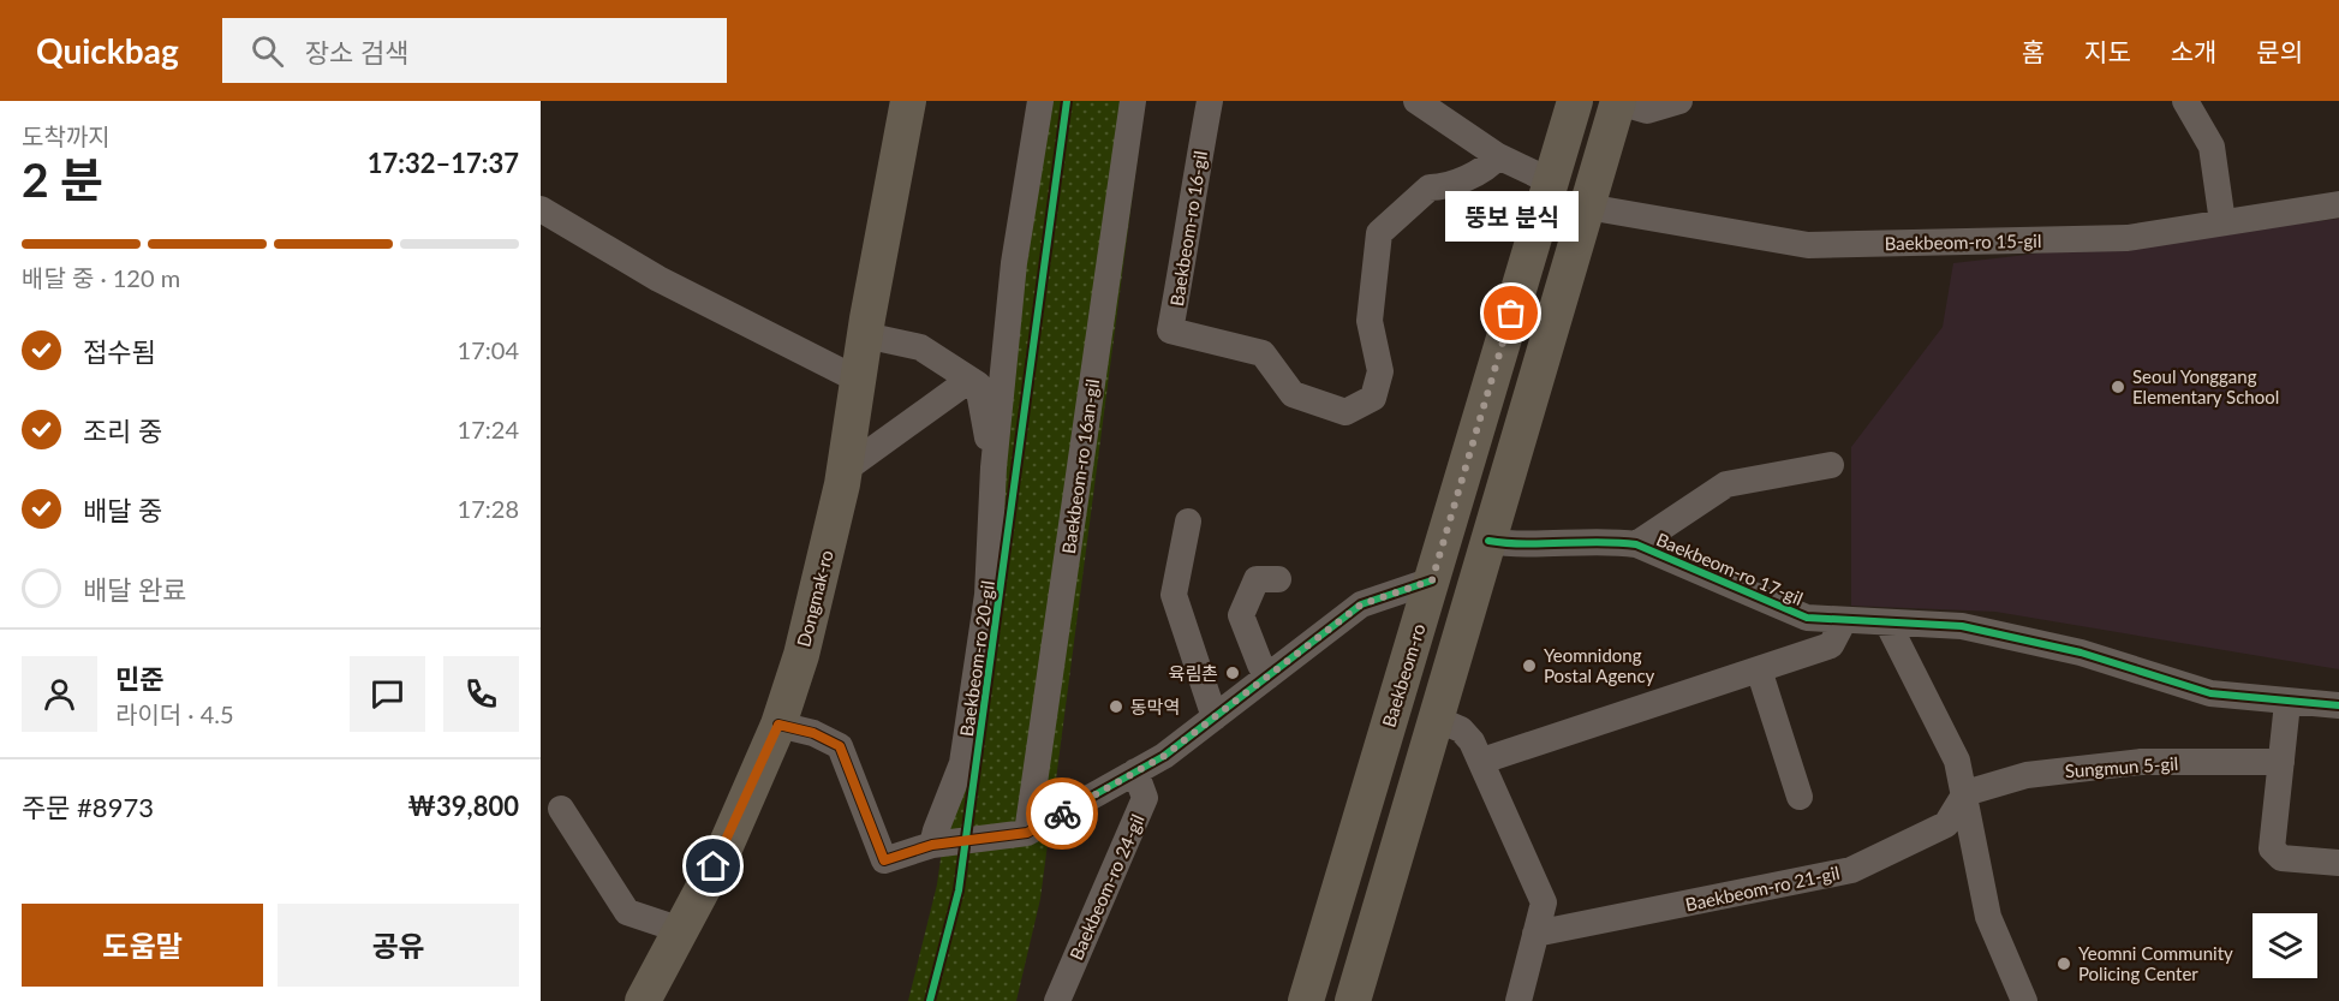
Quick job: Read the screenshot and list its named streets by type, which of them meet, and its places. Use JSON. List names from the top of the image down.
{
  "streets": {
    "main road": ["Dongmak-ro", "Baekbeom-ro"],
    "street": [
      "Baekbeom-ro 16-gil",
      "Baekbeom-ro 15-gil",
      "Baekbeom-ro 16an-gil",
      "Baekbeom-ro 17-gil",
      "Baekbeom-ro 20-gil",
      "Sungmun 5-gil",
      "Baekbeom-ro 24-gil",
      "Baekbeom-ro 21-gil"
    ]
  },
  "crossings": [
    ["Sungmun 5-gil", "Baekbeom-ro 21-gil"]
  ],
  "places": [
    "뚱보 분식",
    "Seoul Yonggang Elementary School",
    "Yeomnidong Postal Agency",
    "육림촌",
    "동막역",
    "Yeomni Community Policing Center"
  ],
  "page": {
    "header": "Quickbag",
    "search": "장소 검색",
    "nav": [
      "홈",
      "지도",
      "소개",
      "문의"
    ],
    "heading": ["2 분", "도착까지", "17:32–17:37"],
    "panel": [
      "민준",
      "라이더 · 4.5",
      "주문 #8973",
      "₩39,800"
    ],
    "bubble": "뚱보 분식",
    "bar": "배달 중 · 120 m",
    "list": [
      ["접수됨", "17:04"],
      ["조리 중", "17:24"],
      ["배달 중", "17:28"],
      "배달 완료"
    ],
    "buttons": ["도움말", "공유"]
  }
}
